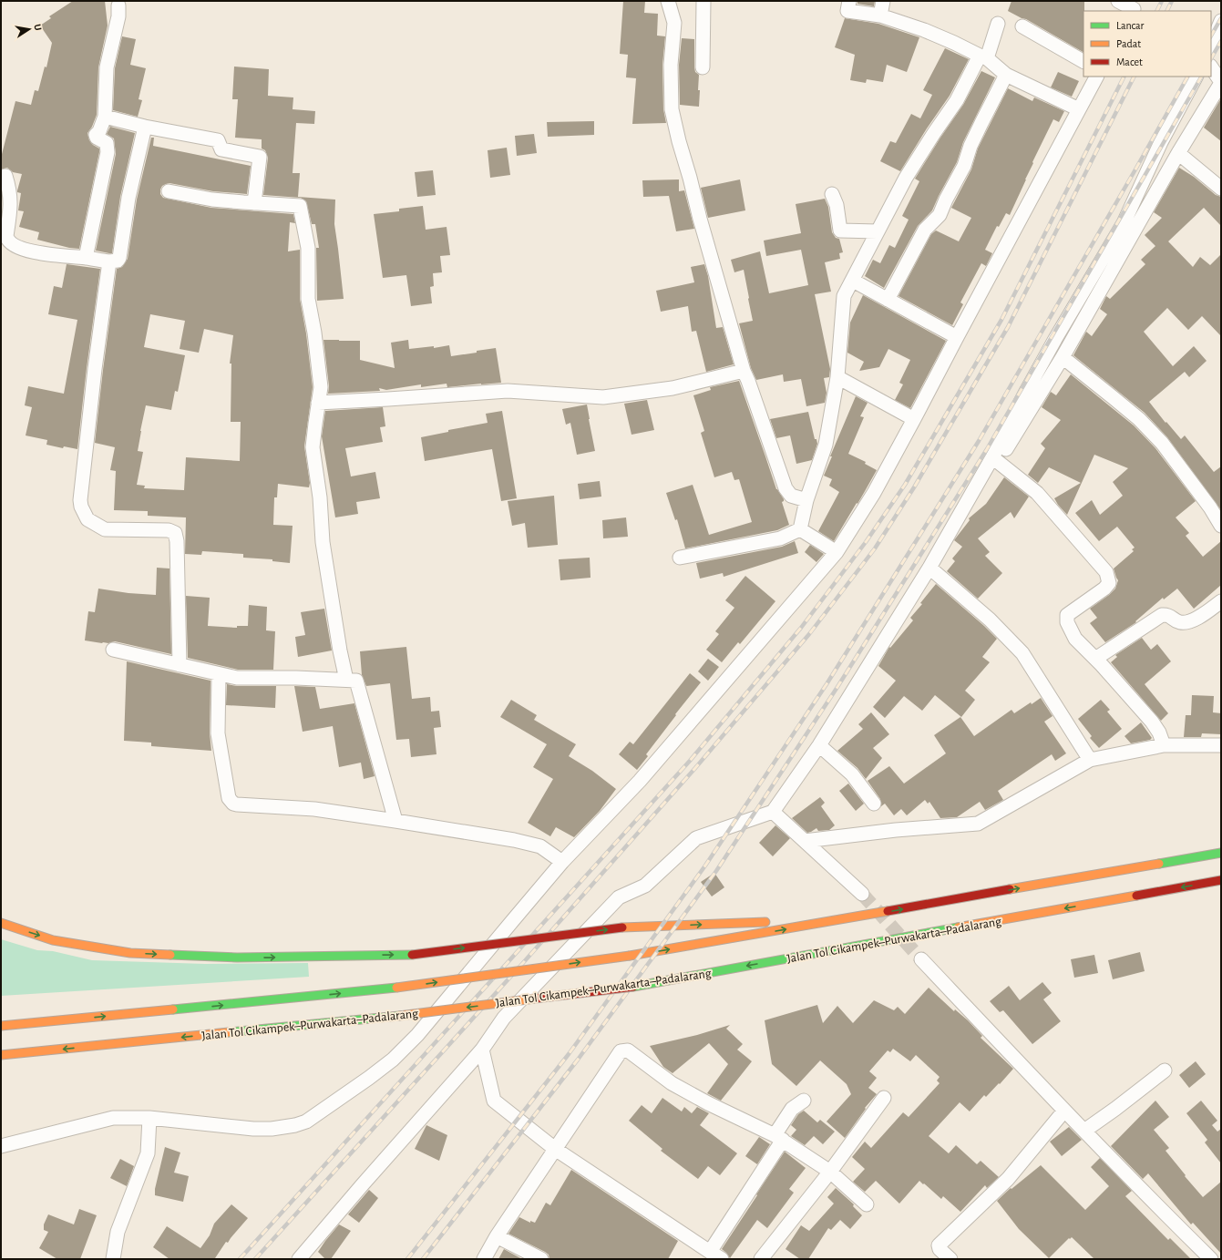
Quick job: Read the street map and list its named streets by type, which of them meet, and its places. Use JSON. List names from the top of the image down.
{
  "streets": {
    "highway": ["Jalan Tol Cikampek–Purwakarta–Padalarang"]
  },
  "legend": ["Lancar", "Padat", "Macet"],
  "north": "right"
}
